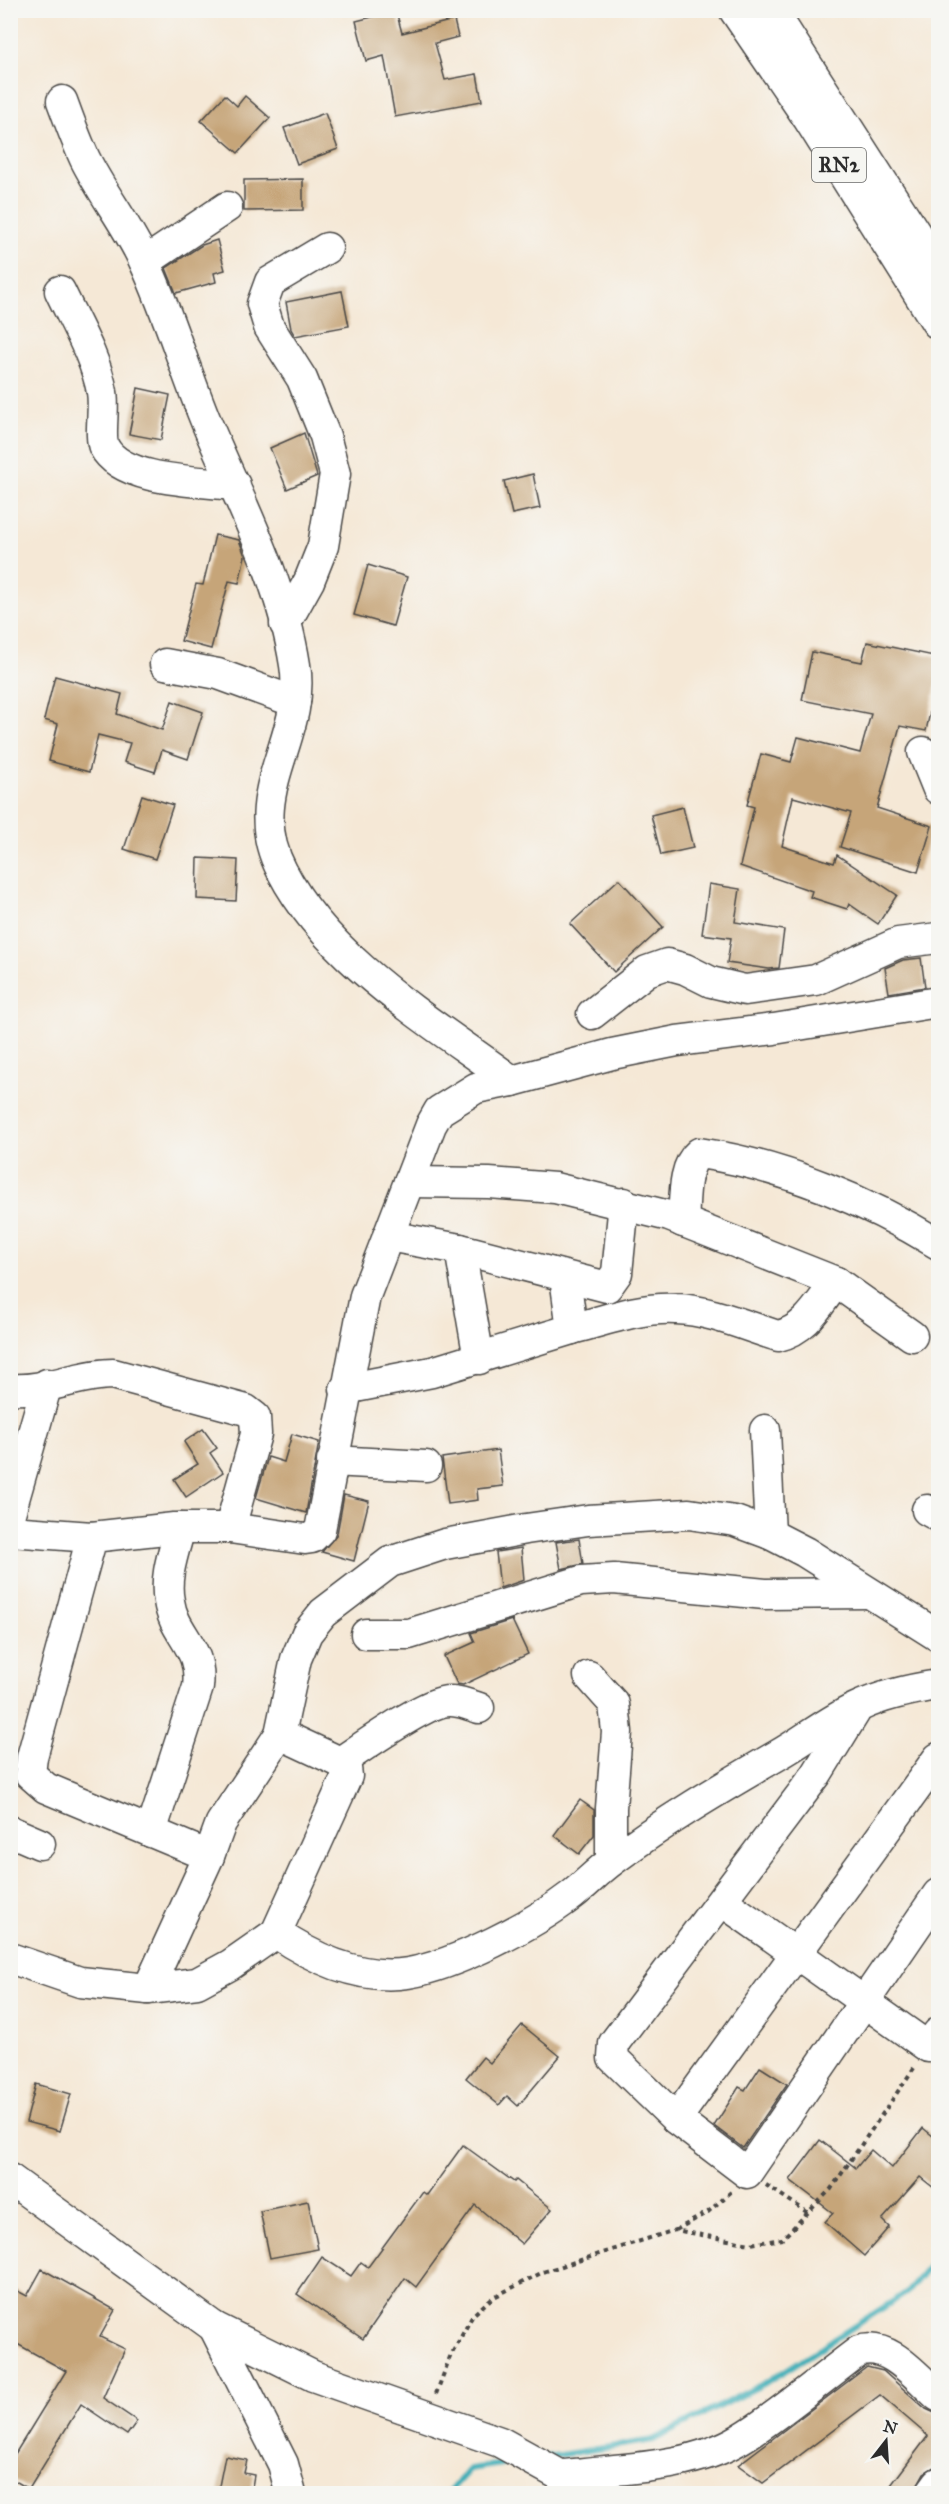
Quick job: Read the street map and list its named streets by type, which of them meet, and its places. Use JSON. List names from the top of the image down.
{
  "streets": {
    "highway": ["RN2"]
  },
  "north": "top"
}
